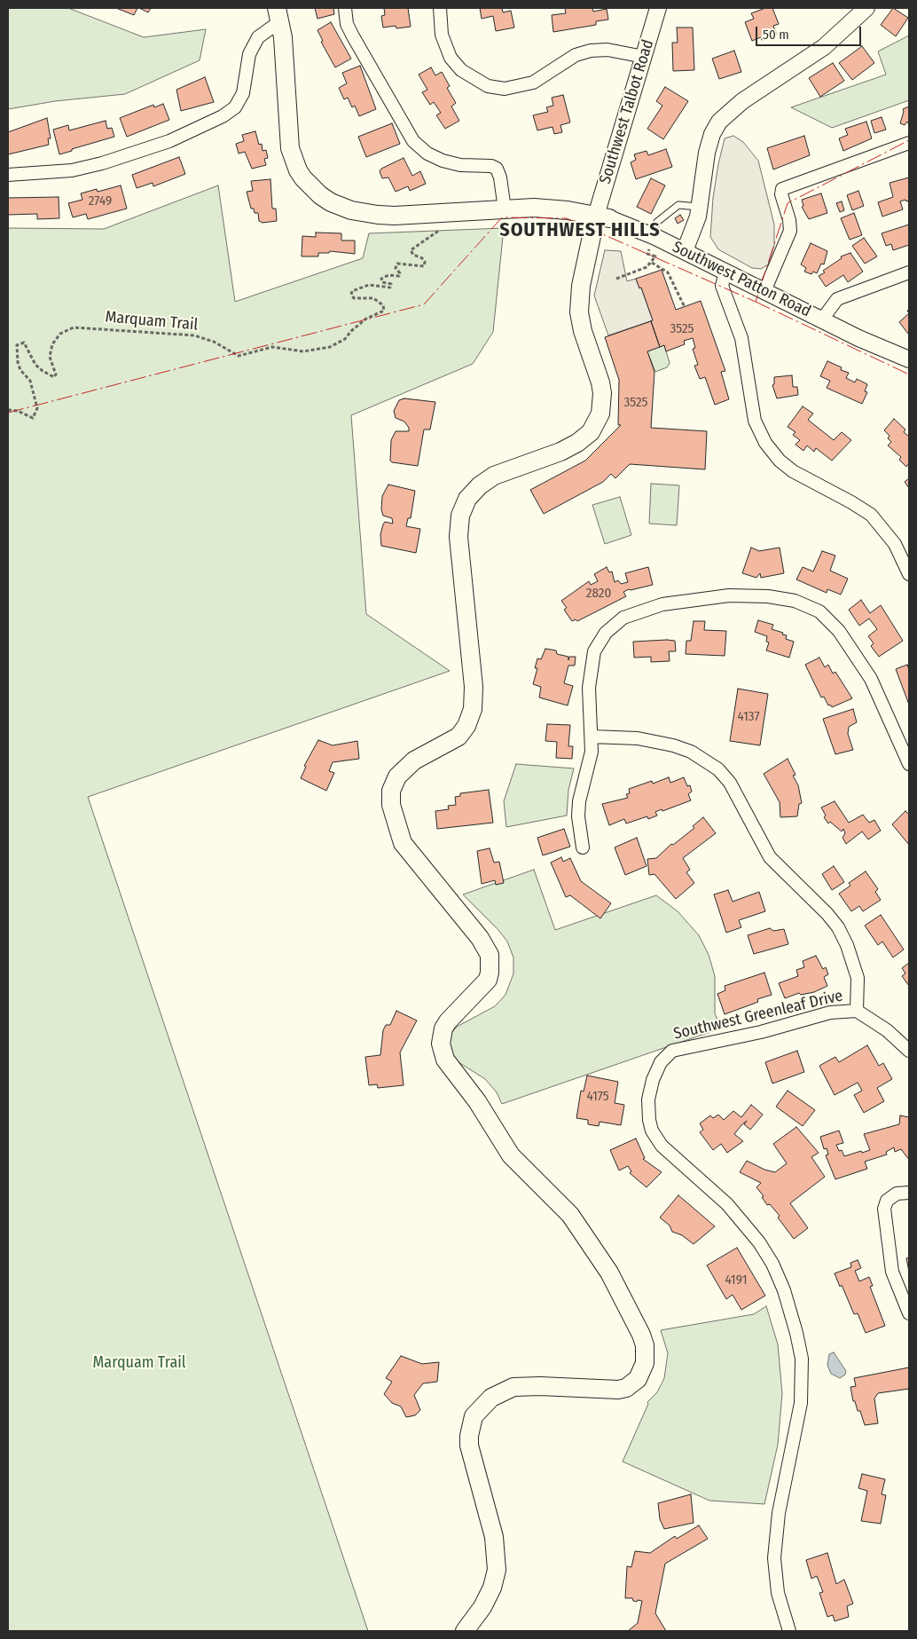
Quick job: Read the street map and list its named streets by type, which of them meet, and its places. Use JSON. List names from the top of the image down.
{
  "streets": {
    "main road": ["Southwest Patton Road"],
    "street": ["Southwest Talbot Road", "Southwest Greenleaf Drive"],
    "path": ["Marquam Trail"]
  },
  "crossings": [
    ["Southwest Talbot Road", "Southwest Patton Road"]
  ],
  "districts": ["SOUTHWEST HILLS"],
  "parks": ["Marquam Trail"],
  "house_numbers": [
    "2749",
    "3525",
    "3525",
    "2820",
    "4137",
    "4175",
    "4191"
  ],
  "scale_bar": "50 m"
}
